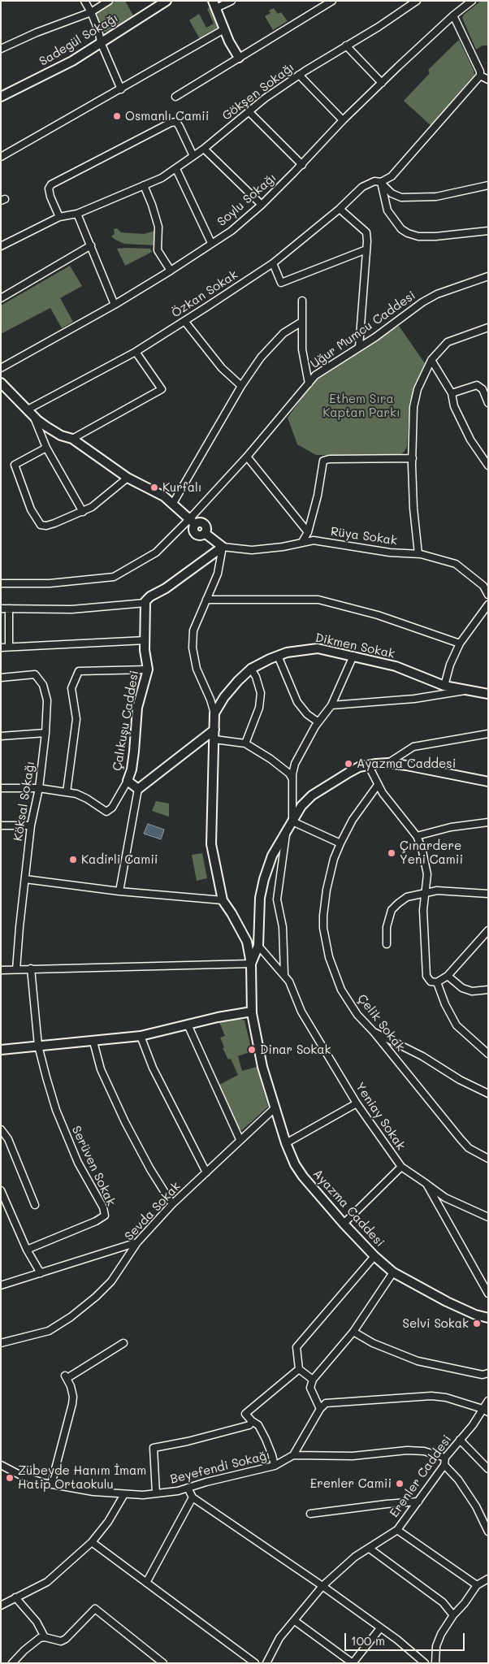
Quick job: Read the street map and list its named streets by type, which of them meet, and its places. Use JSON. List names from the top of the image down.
{
  "streets": {
    "street": [
      "Sadegül Sokağı",
      "Gökşen Sokağı",
      "Soylu Sokağı",
      "Özkan Sokak",
      "Uğur Mumcu Caddesi",
      "Rüya Sokak",
      "Dikmen Sokak",
      "Çalıkuşu Caddesi",
      "Köksal Sokağı",
      "Çelik Sokak",
      "Yeniay Sokak",
      "Serüven Sokak",
      "Ayazma Caddesi",
      "Sevda Sokak",
      "Beyefendi Sokağı",
      "Erenler Caddesi"
    ]
  },
  "crossings": [
    ["Yeniay Sokak", "Ayazma Caddesi"],
    ["Ayazma Caddesi", "Sevda Sokak"]
  ],
  "parks": ["Ethem Sıra Kaptan Parkı"],
  "places": [
    "Osmanlı Camii",
    "Kurfalı",
    "Ayazma Caddesi",
    "Çınardere Yeni Camii",
    "Kadirli Camii",
    "Dinar Sokak",
    "Selvi Sokak",
    "Zübeyde Hanım İmam Hatip Ortaokulu",
    "Erenler Camii"
  ],
  "scale_bar": "100 m"
}
